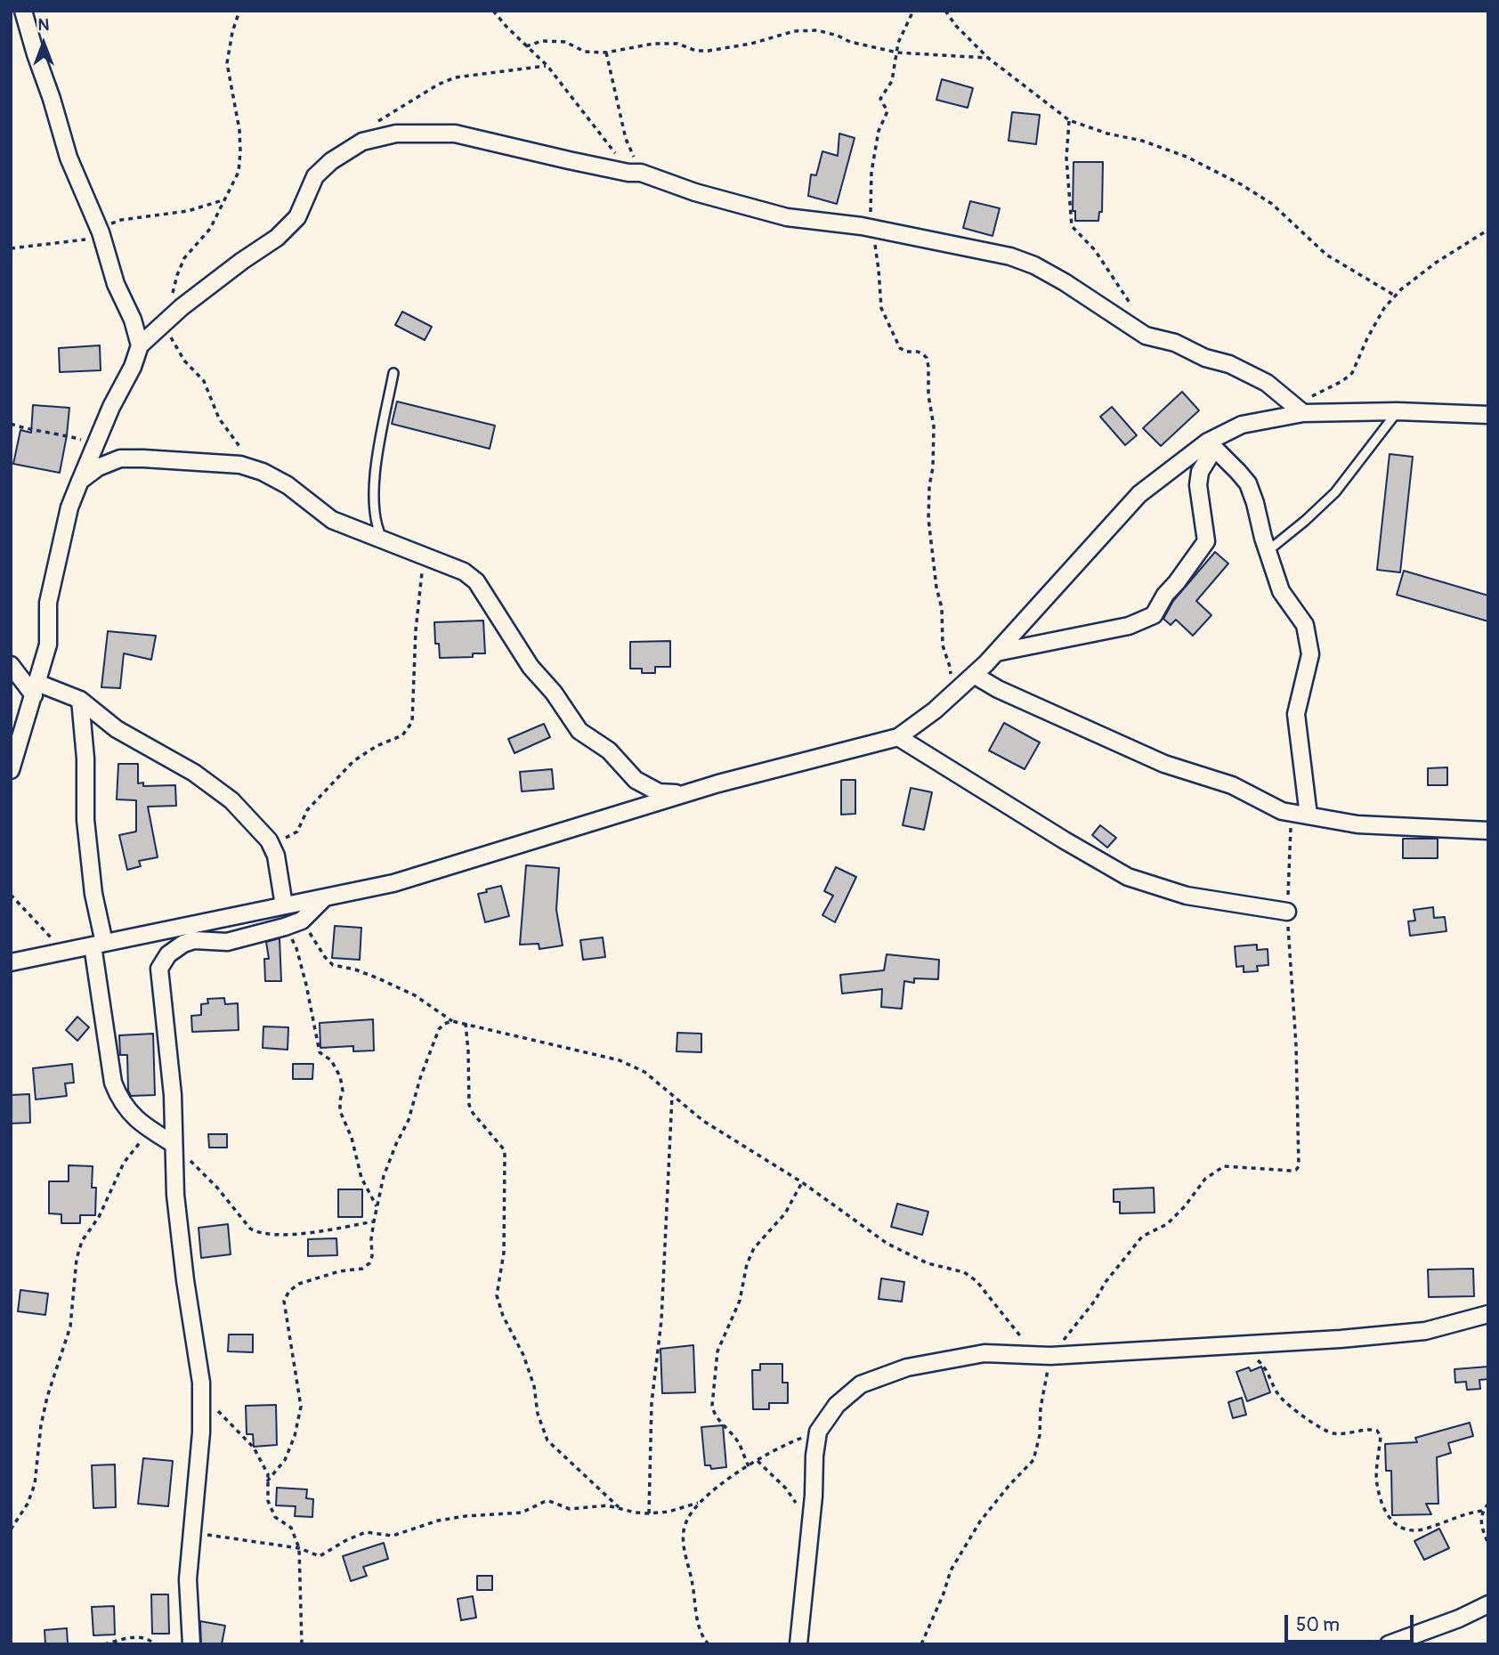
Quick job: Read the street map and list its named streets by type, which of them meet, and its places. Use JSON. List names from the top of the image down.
{
  "scale_bar": "50 m",
  "north": "top"
}
